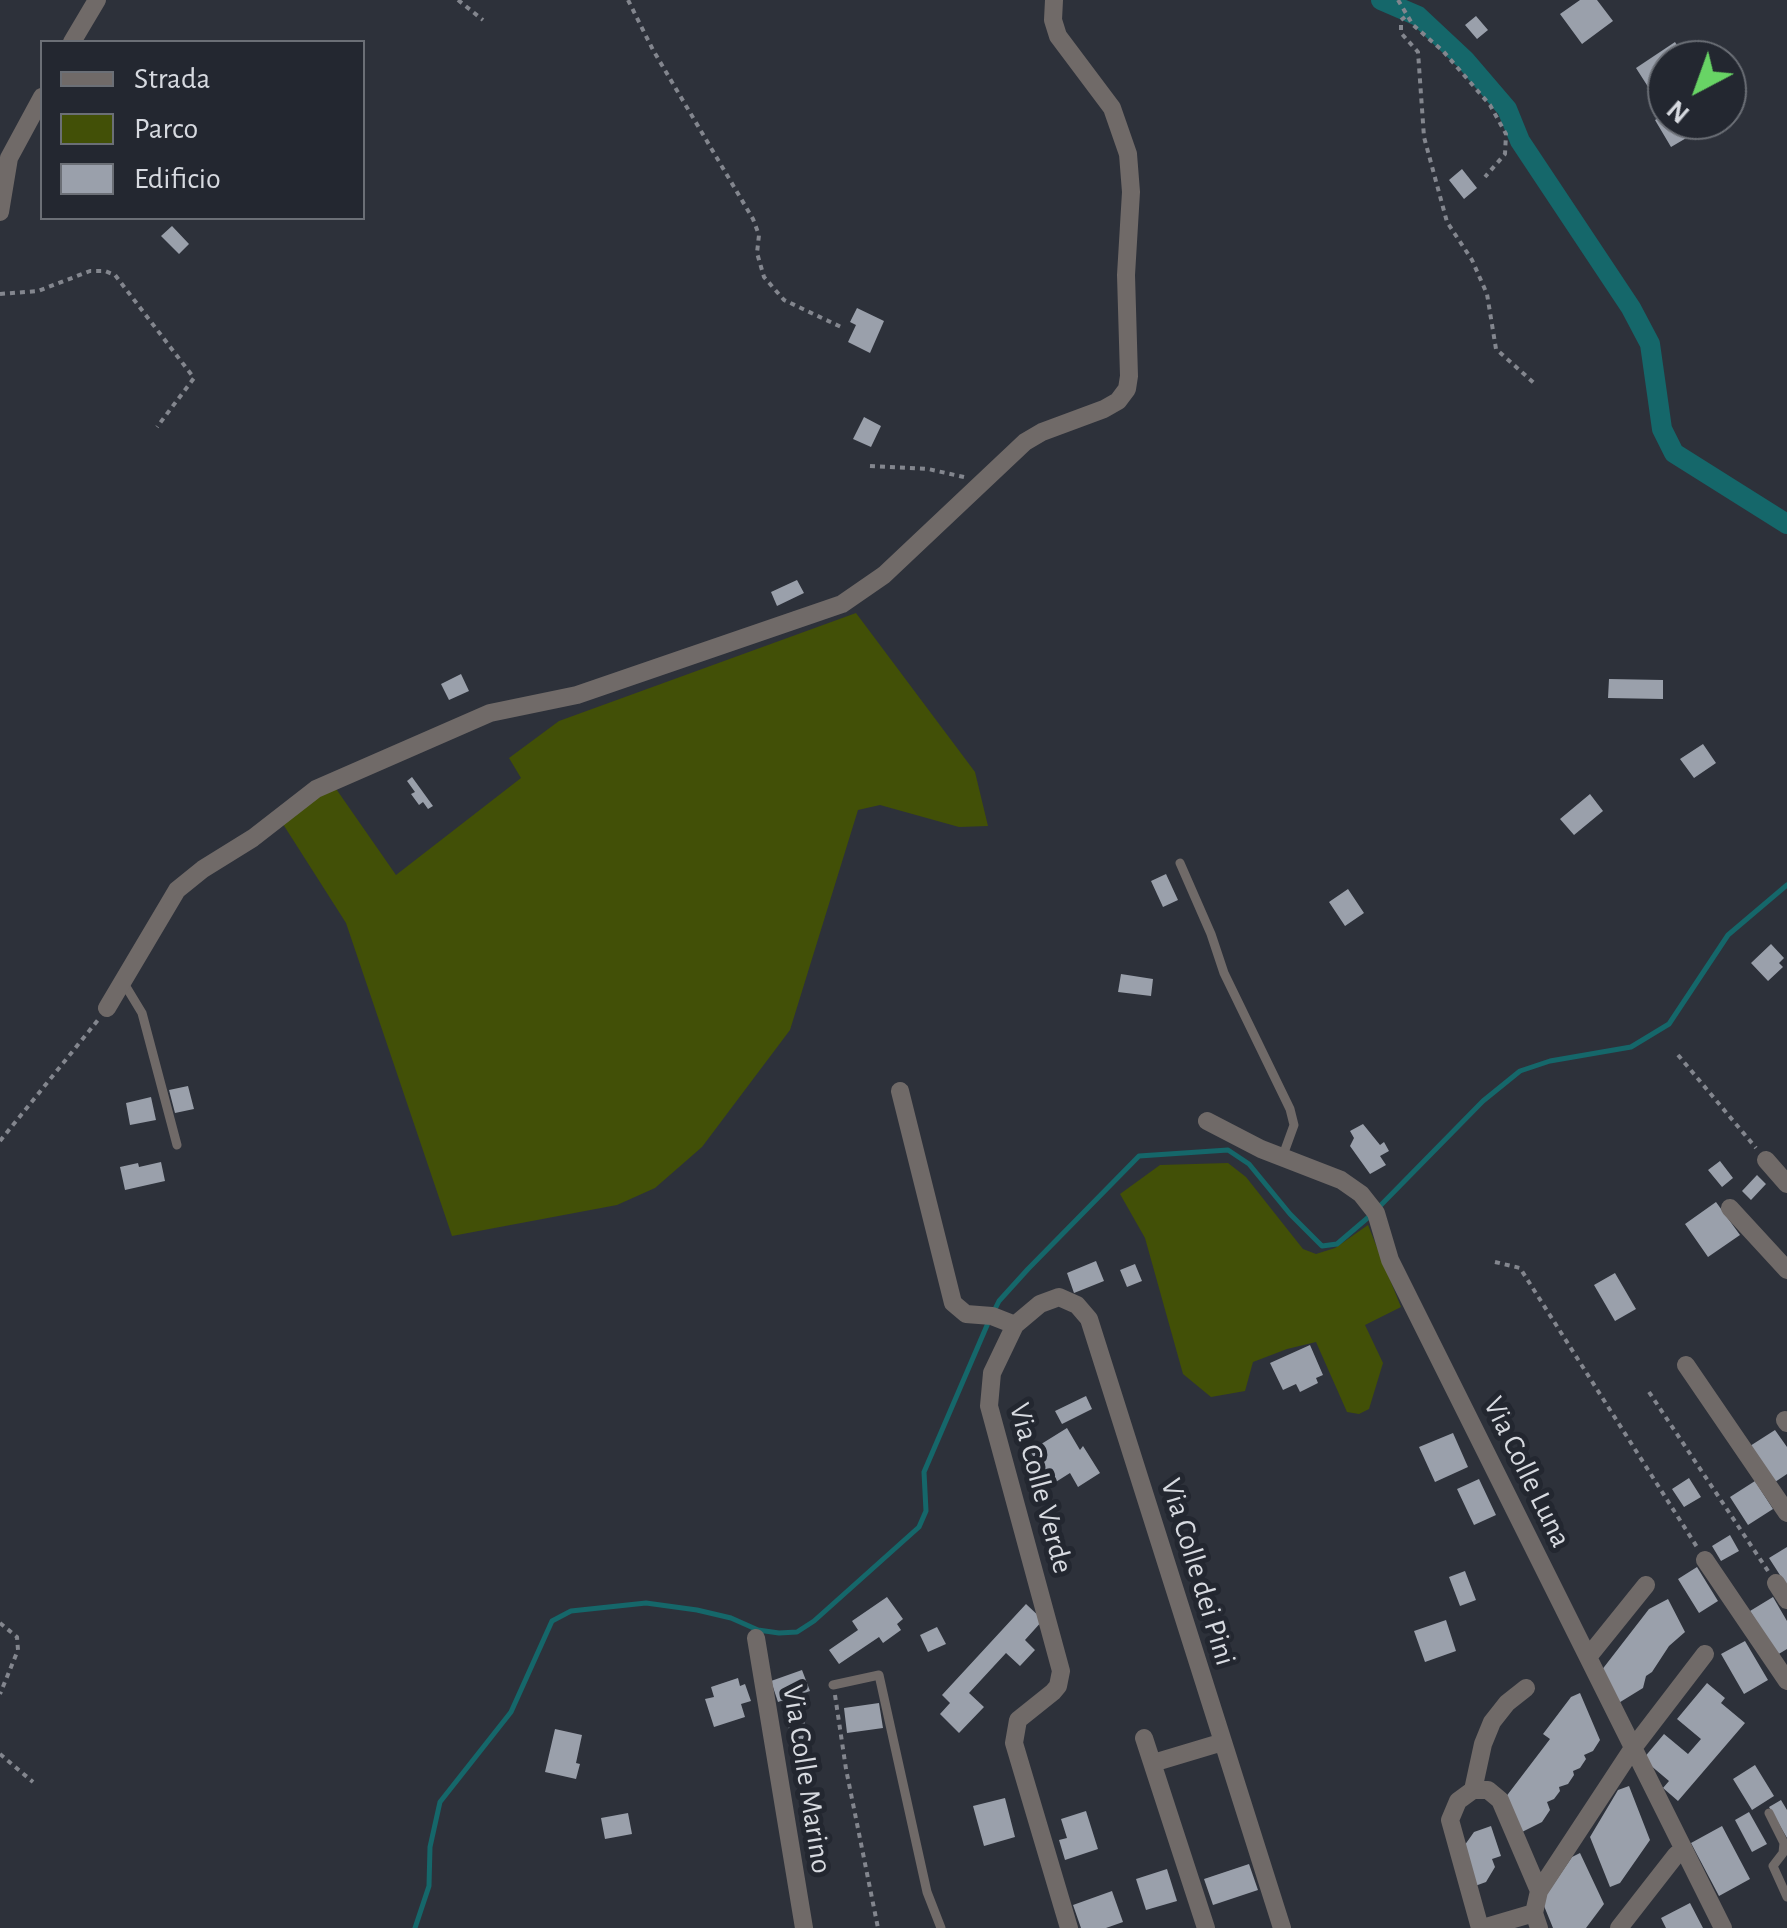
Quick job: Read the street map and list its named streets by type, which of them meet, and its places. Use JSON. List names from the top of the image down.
{
  "streets": {
    "street": [
      "Via Colle Luna",
      "Via Colle Verde",
      "Via Colle dei Pini",
      "Via Colle Marino"
    ]
  },
  "crossings": [
    ["Via Colle Verde", "Via Colle dei Pini"]
  ],
  "legend": ["Strada", "Parco", "Edificio"],
  "north": "bottom left"
}
